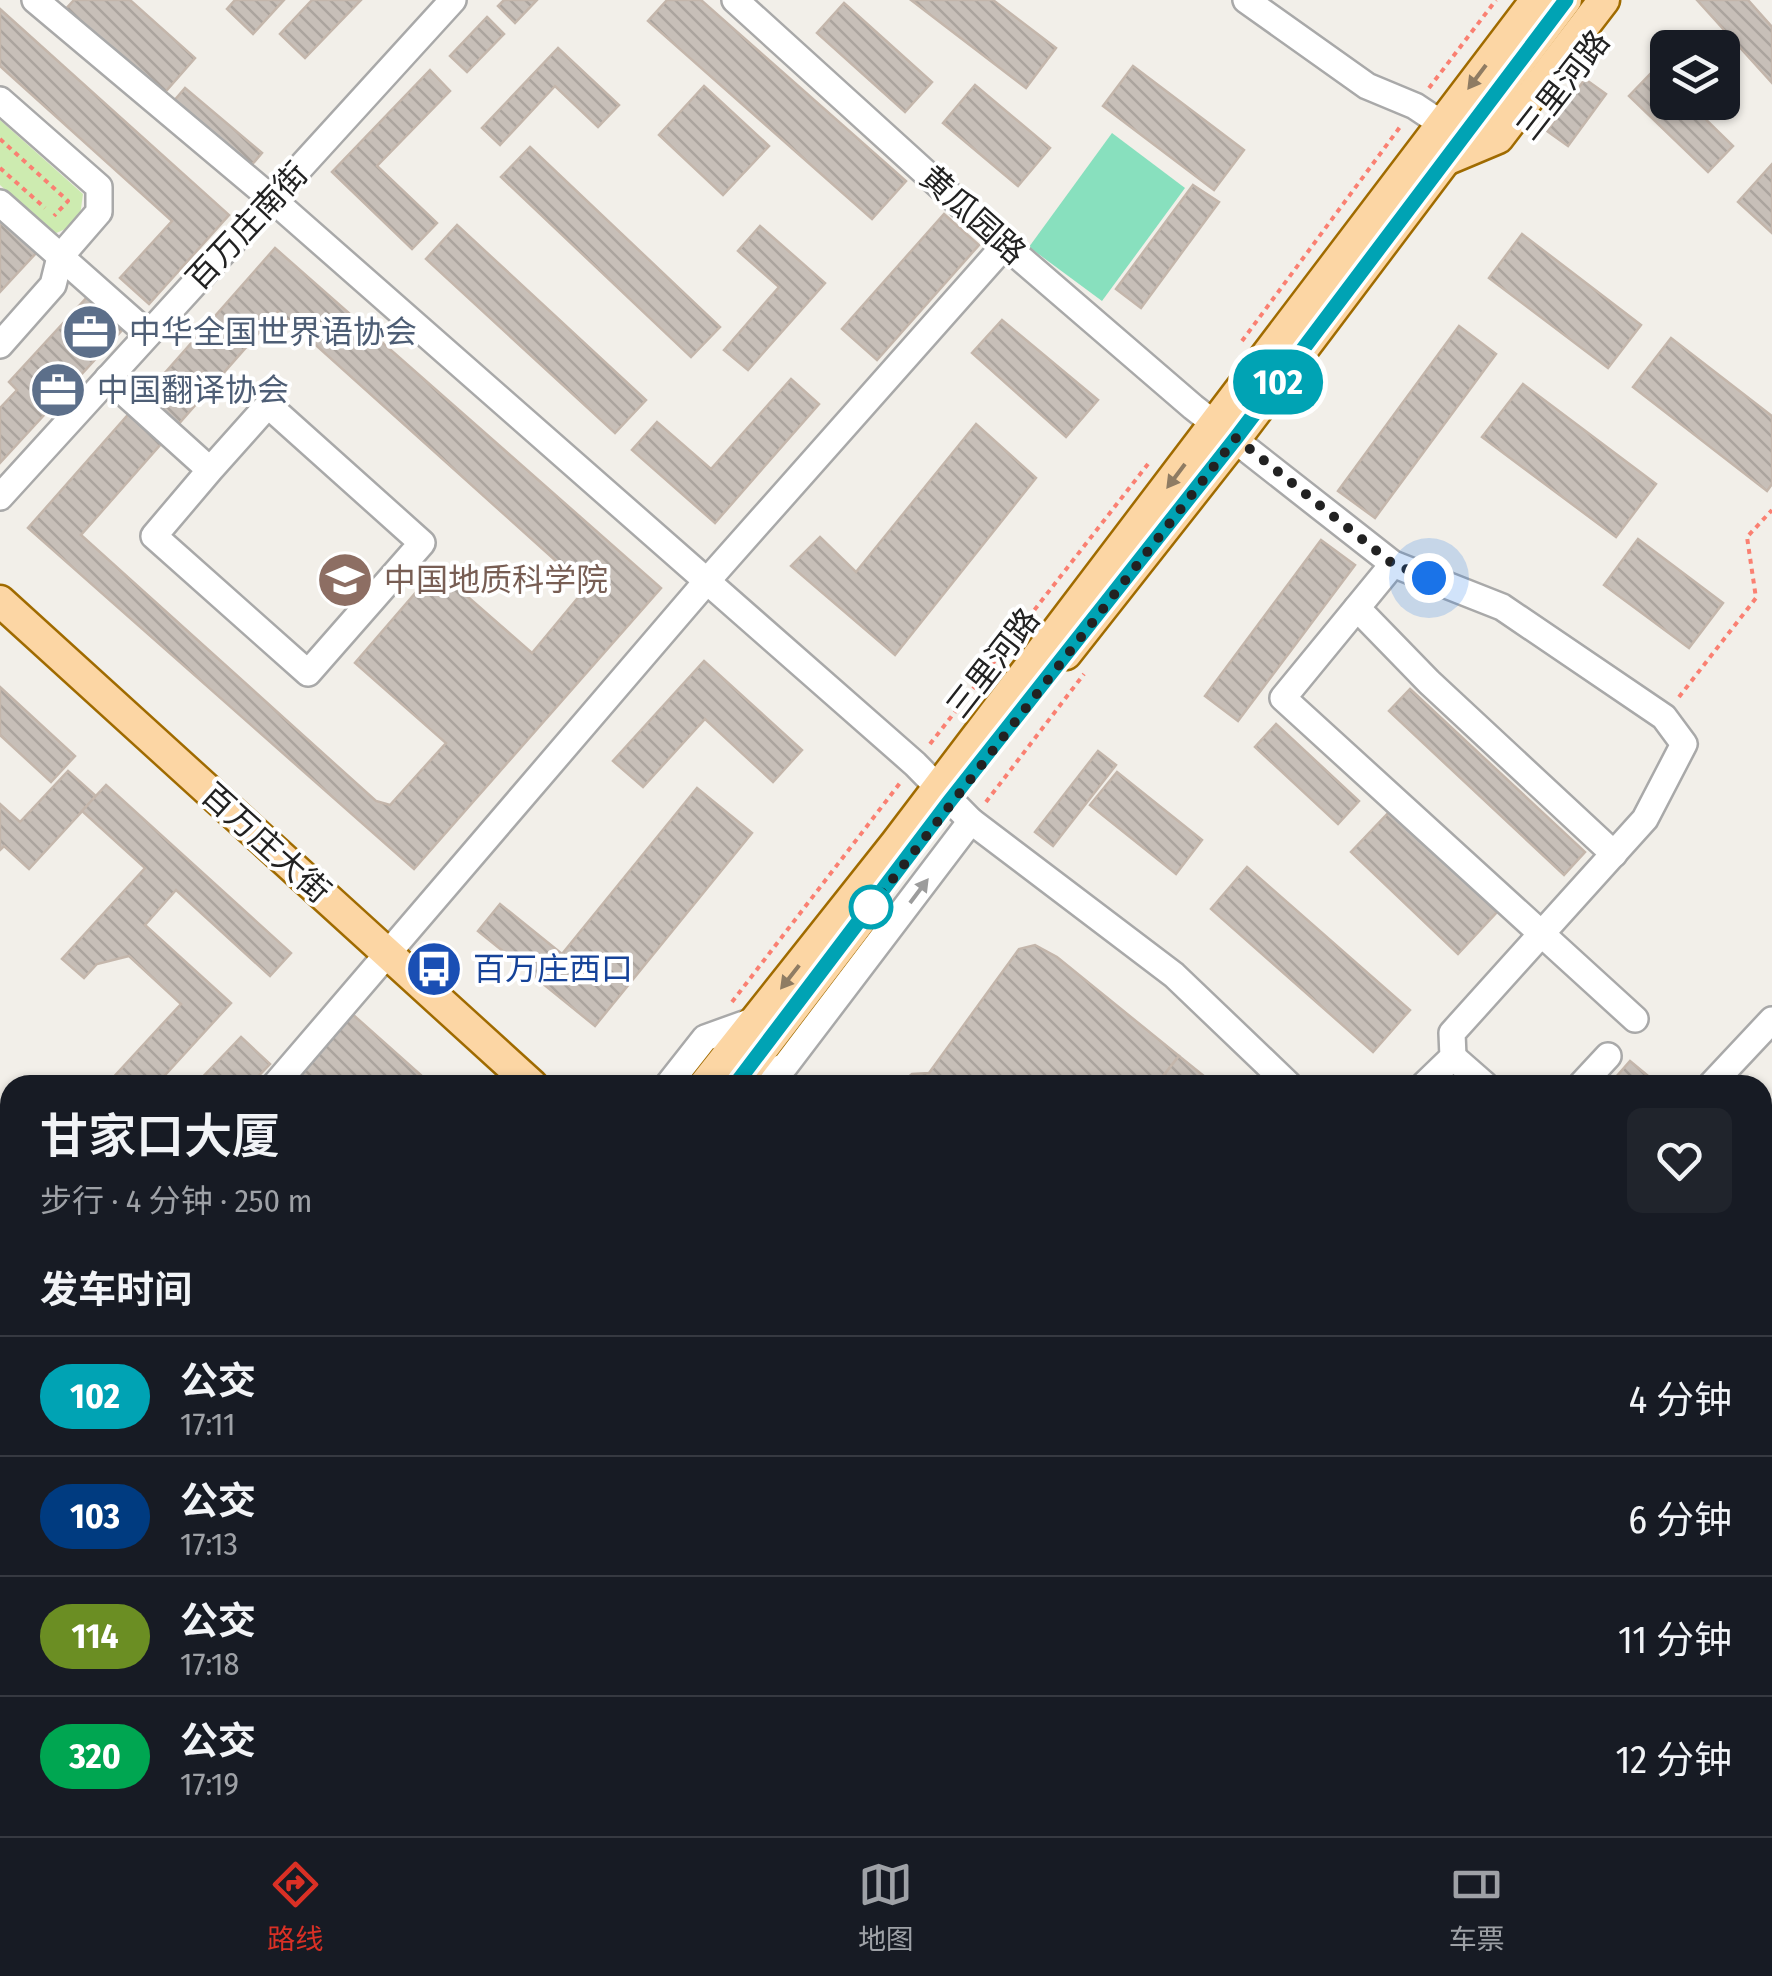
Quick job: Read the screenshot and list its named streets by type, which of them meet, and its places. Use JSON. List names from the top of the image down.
{
  "streets": {
    "main road": ["三里河路", "百万庄大街"],
    "street": ["黄瓜园路", "百万庄南街"]
  },
  "crossings": [
    ["三里河路", "黄瓜园路"]
  ],
  "places": {
    "office": ["中华全国世界语协会", "中国翻译协会"],
    "school or university": ["中国地质科学院"],
    "bus stop": ["百万庄西口"]
  },
  "lines": ["bus line 102"],
  "page": {
    "on_map": "102",
    "heading": [
      ["甘家口大厦", "步行 · 4 分钟 · 250 m"],
      "发车时间"
    ],
    "list": [
      {
        "mark": "102",
        "name": "公交",
        "note": "17:11",
        "value": "4 分钟"
      },
      {
        "mark": "103",
        "name": "公交",
        "note": "17:13",
        "value": "6 分钟"
      },
      {
        "mark": "114",
        "name": "公交",
        "note": "17:18",
        "value": "11 分钟"
      },
      {
        "mark": "320",
        "name": "公交",
        "note": "17:19",
        "value": "12 分钟"
      }
    ],
    "tabs": ["路线", "地图", "车票"]
  }
}
